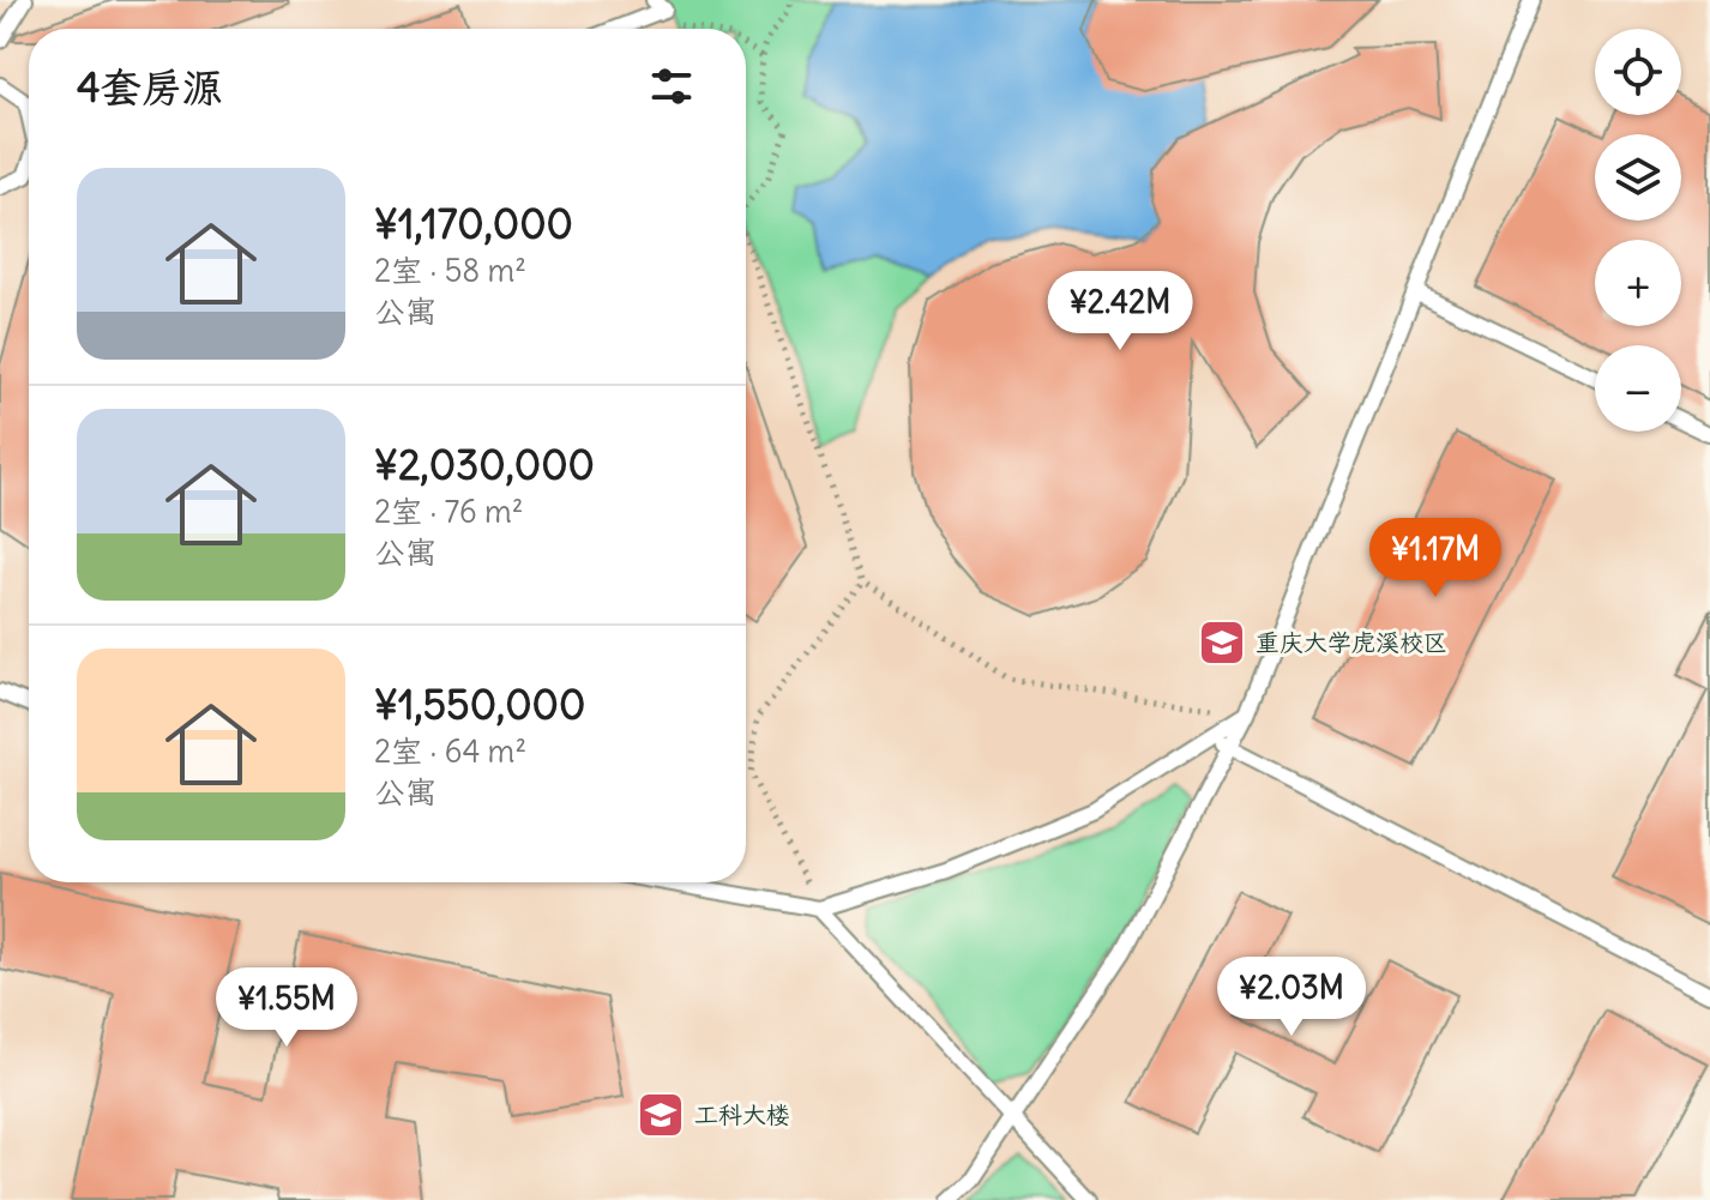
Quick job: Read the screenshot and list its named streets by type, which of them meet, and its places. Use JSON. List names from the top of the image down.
{
  "places": {
    "school or university": ["重庆大学虎溪校区", "工科大楼"]
  },
  "page": {
    "map_buttons": ["+", "−"],
    "heading": "4套房源",
    "list": [
      {
        "name": "¥1,170,000",
        "note": "2室 · 58 m² · 公寓"
      },
      {
        "name": "¥2,030,000",
        "note": "2室 · 76 m² · 公寓"
      },
      {
        "name": "¥1,550,000",
        "note": "2室 · 64 m² · 公寓"
      }
    ],
    "price": [
      "¥2.42M",
      "¥1.17M",
      "¥2.03M",
      "¥1.55M"
    ]
  }
}
